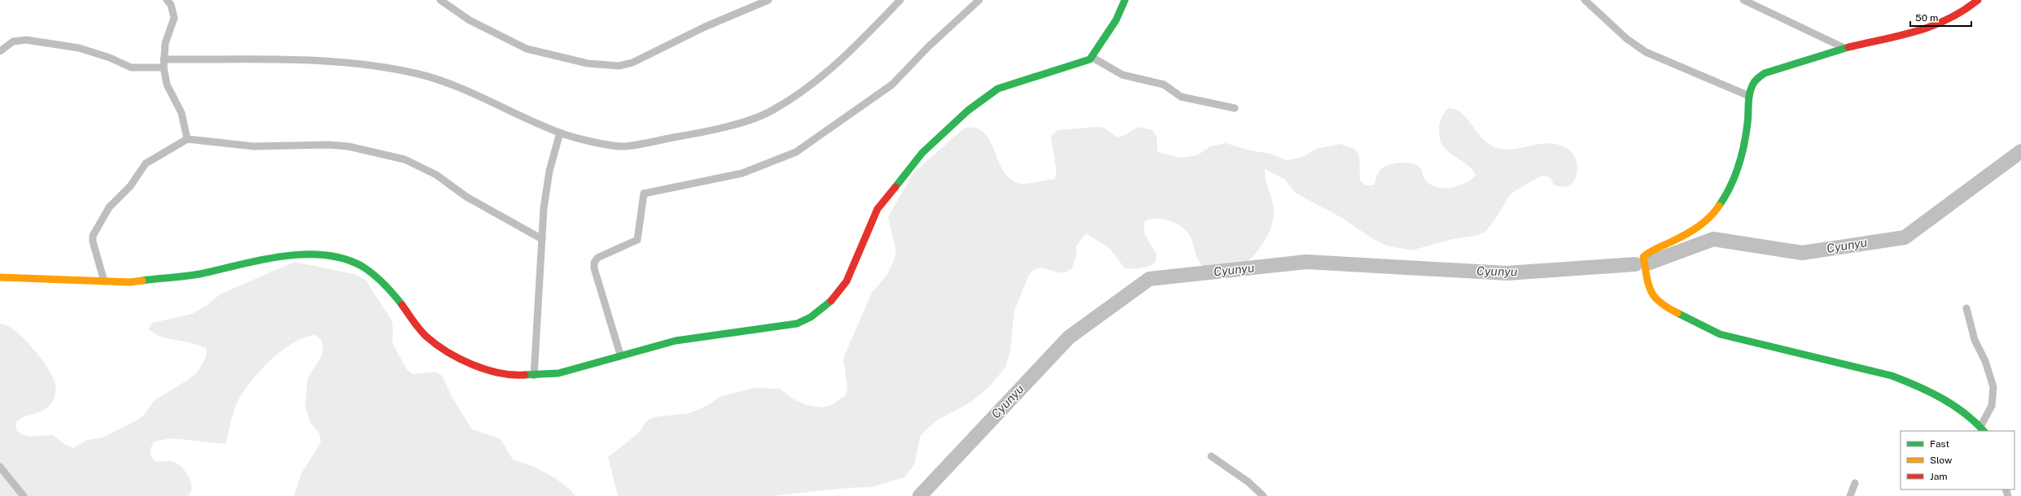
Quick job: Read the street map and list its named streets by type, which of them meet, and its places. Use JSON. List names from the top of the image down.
{
  "water": ["Cyunyu"],
  "legend": ["Fast", "Slow", "Jam"],
  "scale_bar": "50 m"
}
